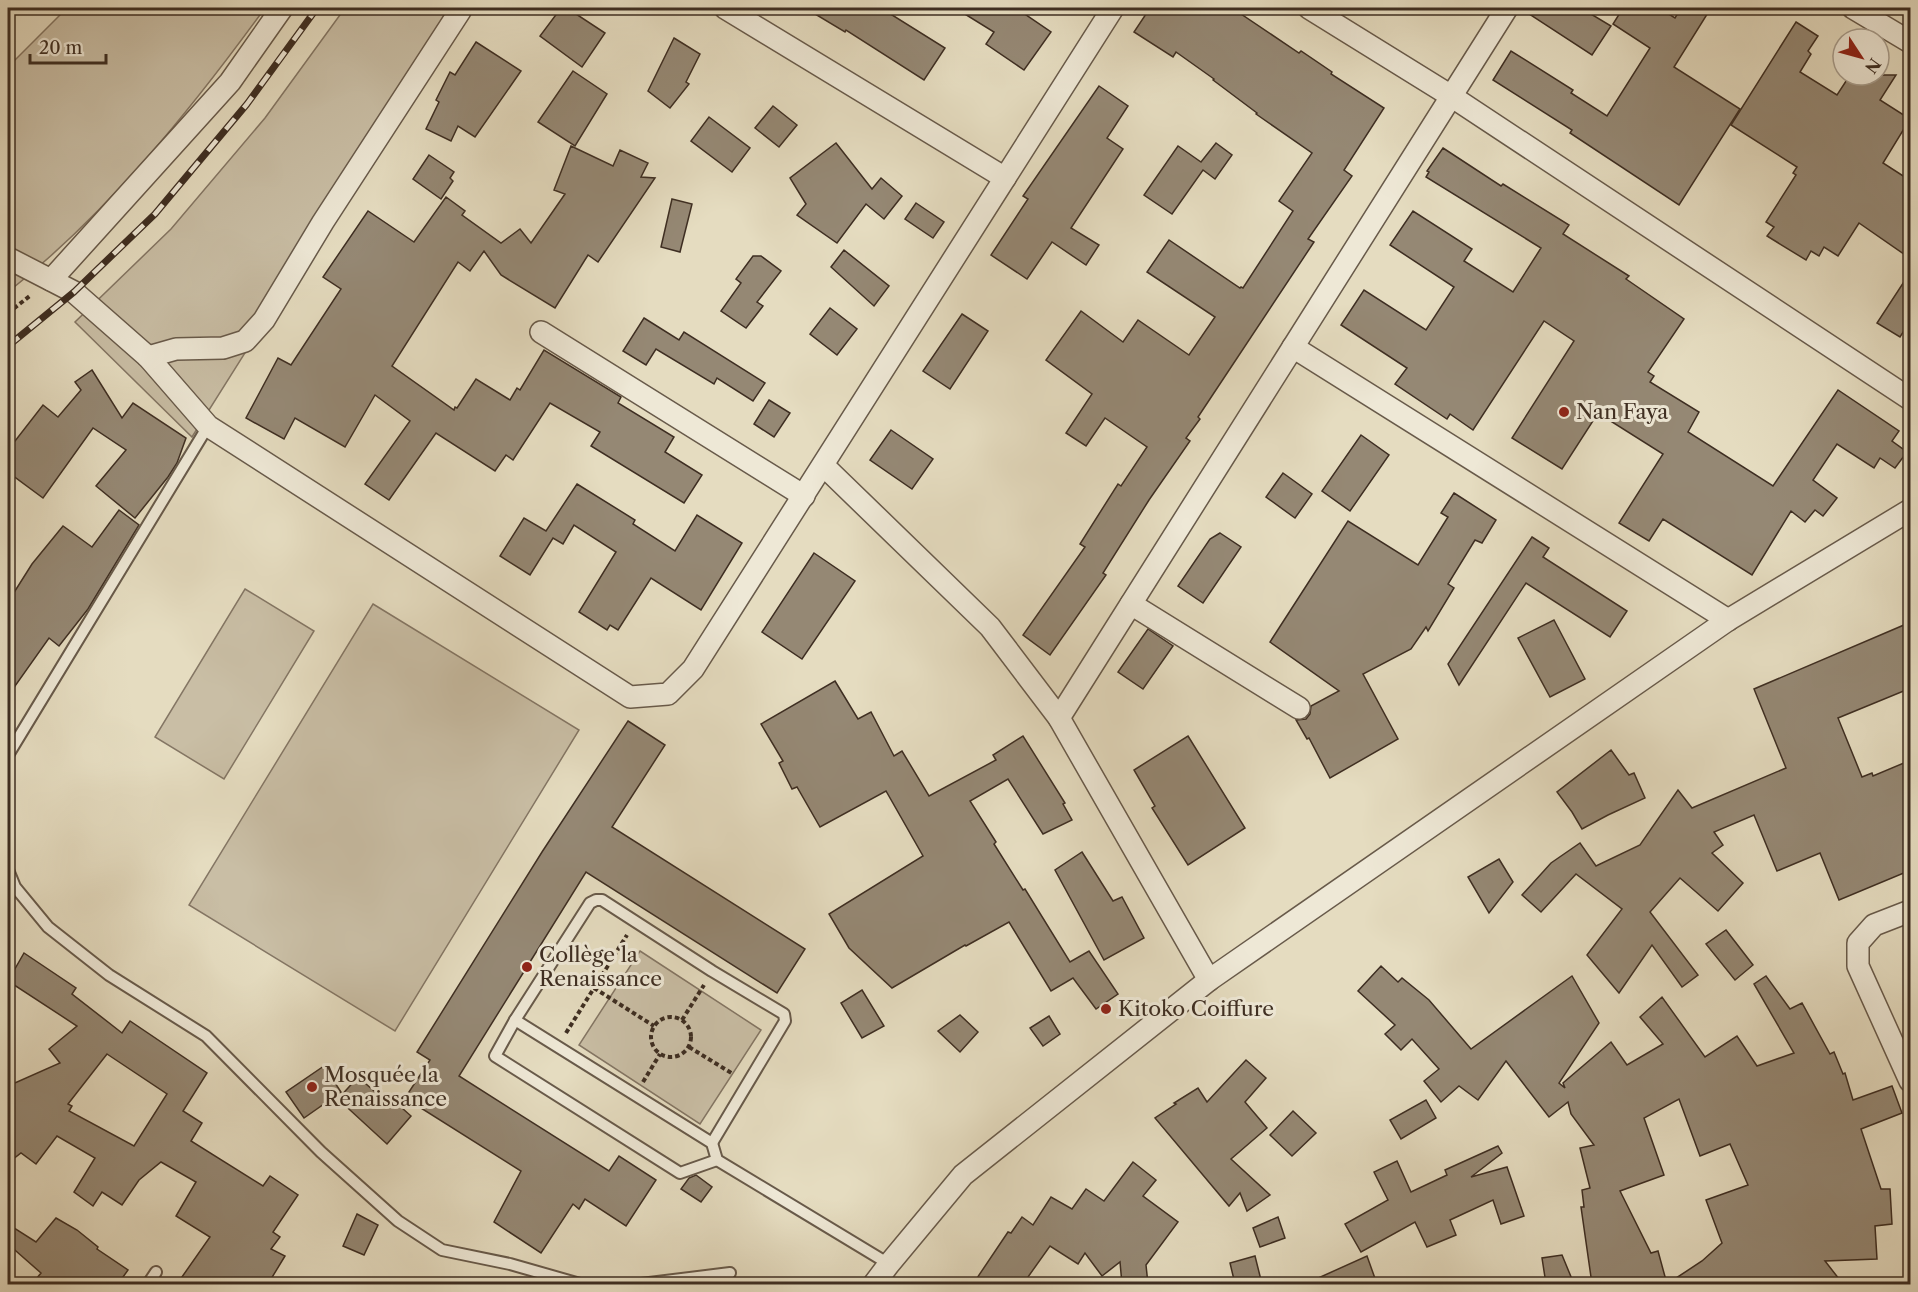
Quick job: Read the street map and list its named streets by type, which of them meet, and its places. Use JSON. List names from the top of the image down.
{
  "places": [
    "Nan Faya",
    "Collège la Renaissance",
    "Kitoko Coiffure",
    "Mosquée la Renaissance"
  ],
  "scale_bar": "20 m",
  "north": "bottom right"
}
